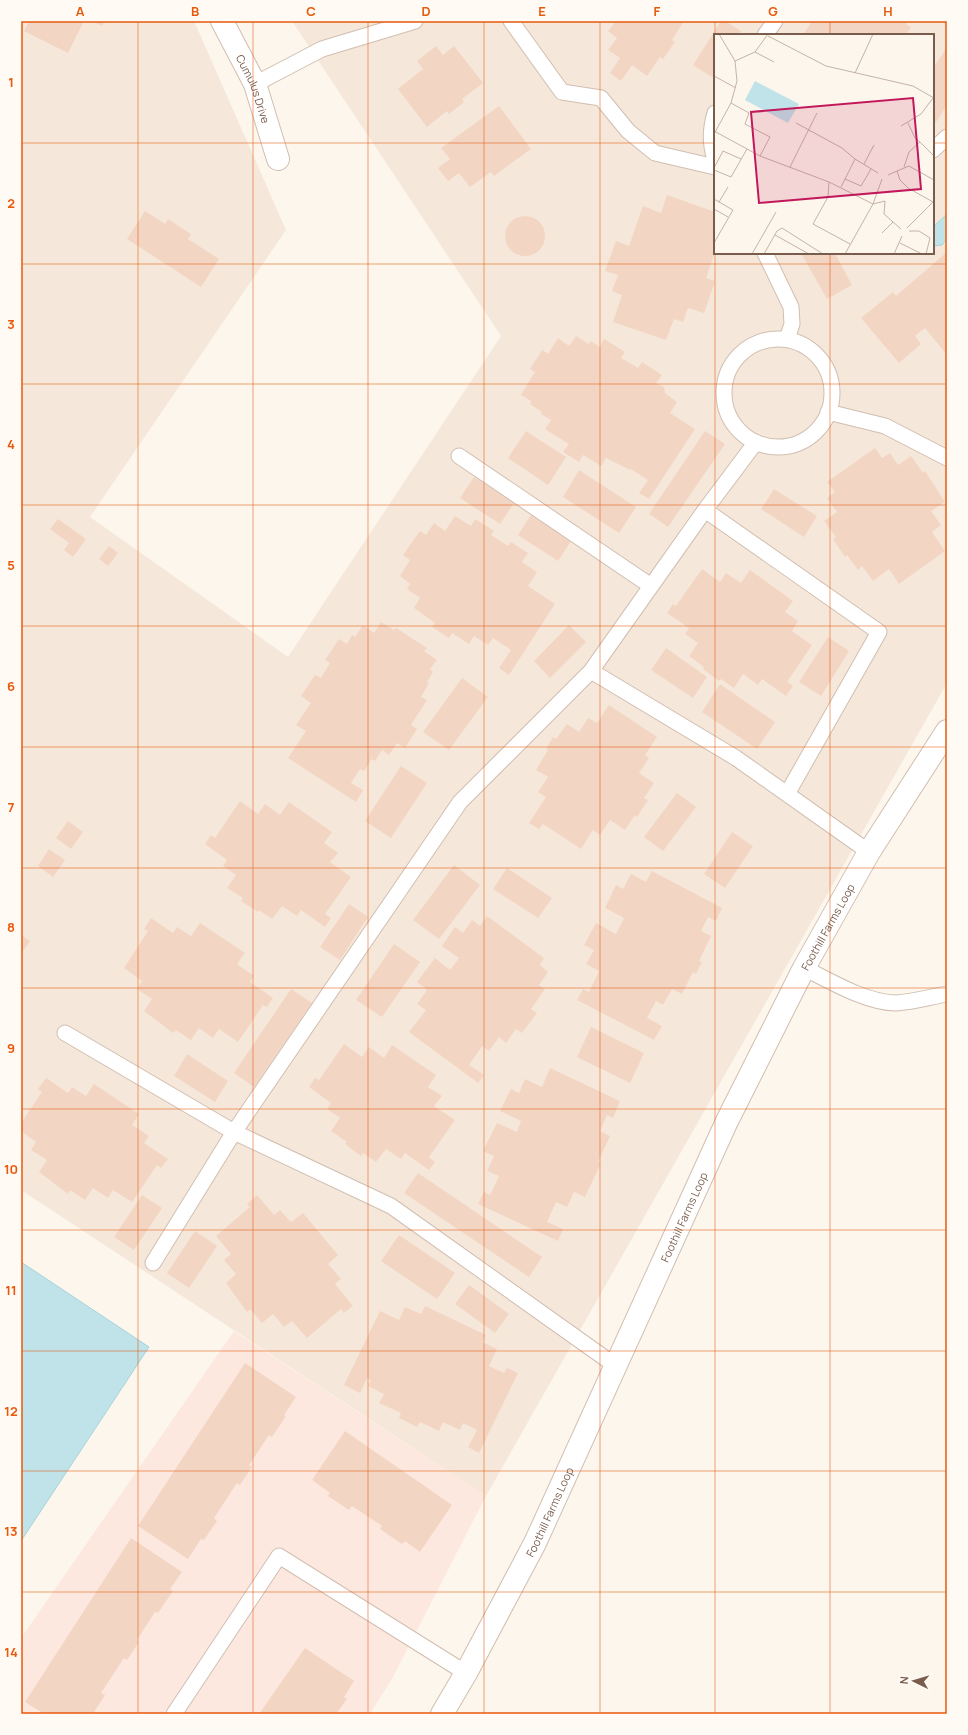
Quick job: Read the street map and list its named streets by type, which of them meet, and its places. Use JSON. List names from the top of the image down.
{
  "streets": {
    "street": ["Cumulus Drive", "Foothill Farms Loop"]
  },
  "north": "left",
  "grid": {
    "columns": [
      "A",
      "B",
      "C",
      "D",
      "E",
      "F",
      "G",
      "H"
    ],
    "rows": [
      "1",
      "2",
      "3",
      "4",
      "5",
      "6",
      "7",
      "8",
      "9",
      "10",
      "11",
      "12",
      "13",
      "14"
    ]
  }
}
